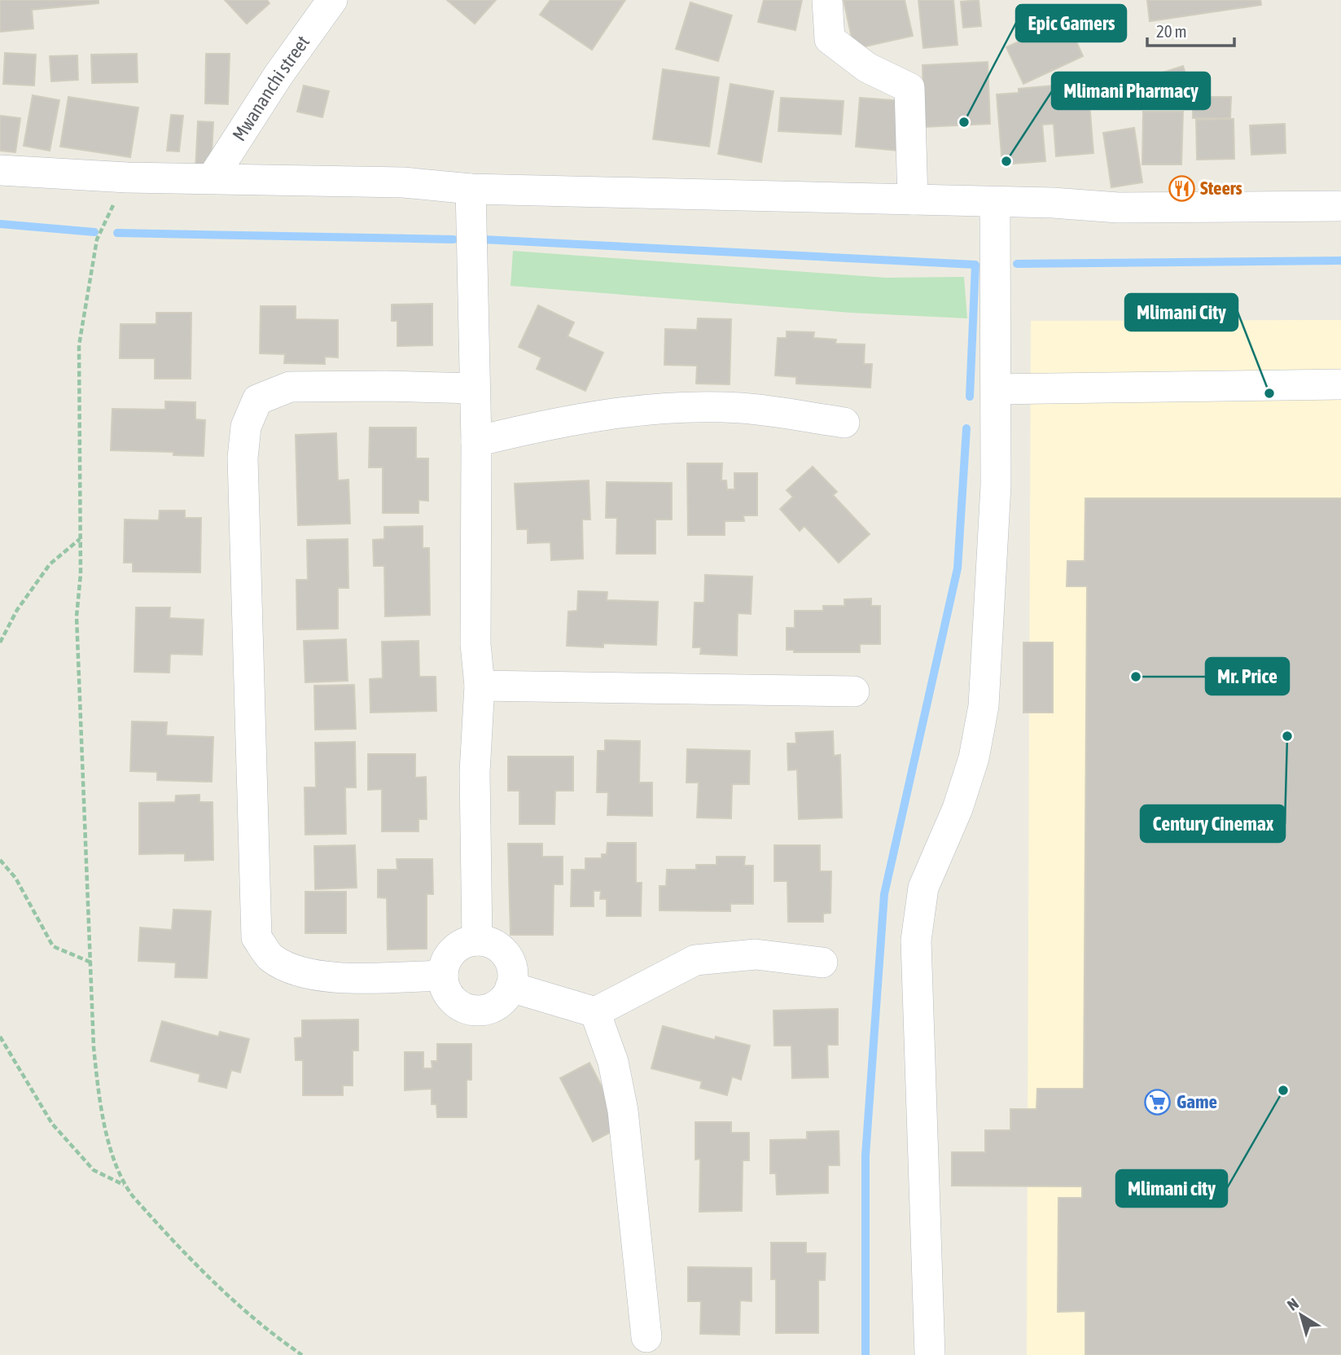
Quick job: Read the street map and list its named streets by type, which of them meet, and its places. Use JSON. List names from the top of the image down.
{
  "streets": {
    "street": ["Mwananchi street"]
  },
  "places": {
    "other": [
      "Epic Gamers",
      "Mlimani Pharmacy",
      "Mlimani City",
      "Mr. Price",
      "Century Cinemax",
      "Mlimani city"
    ],
    "restaurant": ["Steers"],
    "supermarket": ["Game"]
  },
  "scale_bar": "20 m",
  "north": "top left"
}
